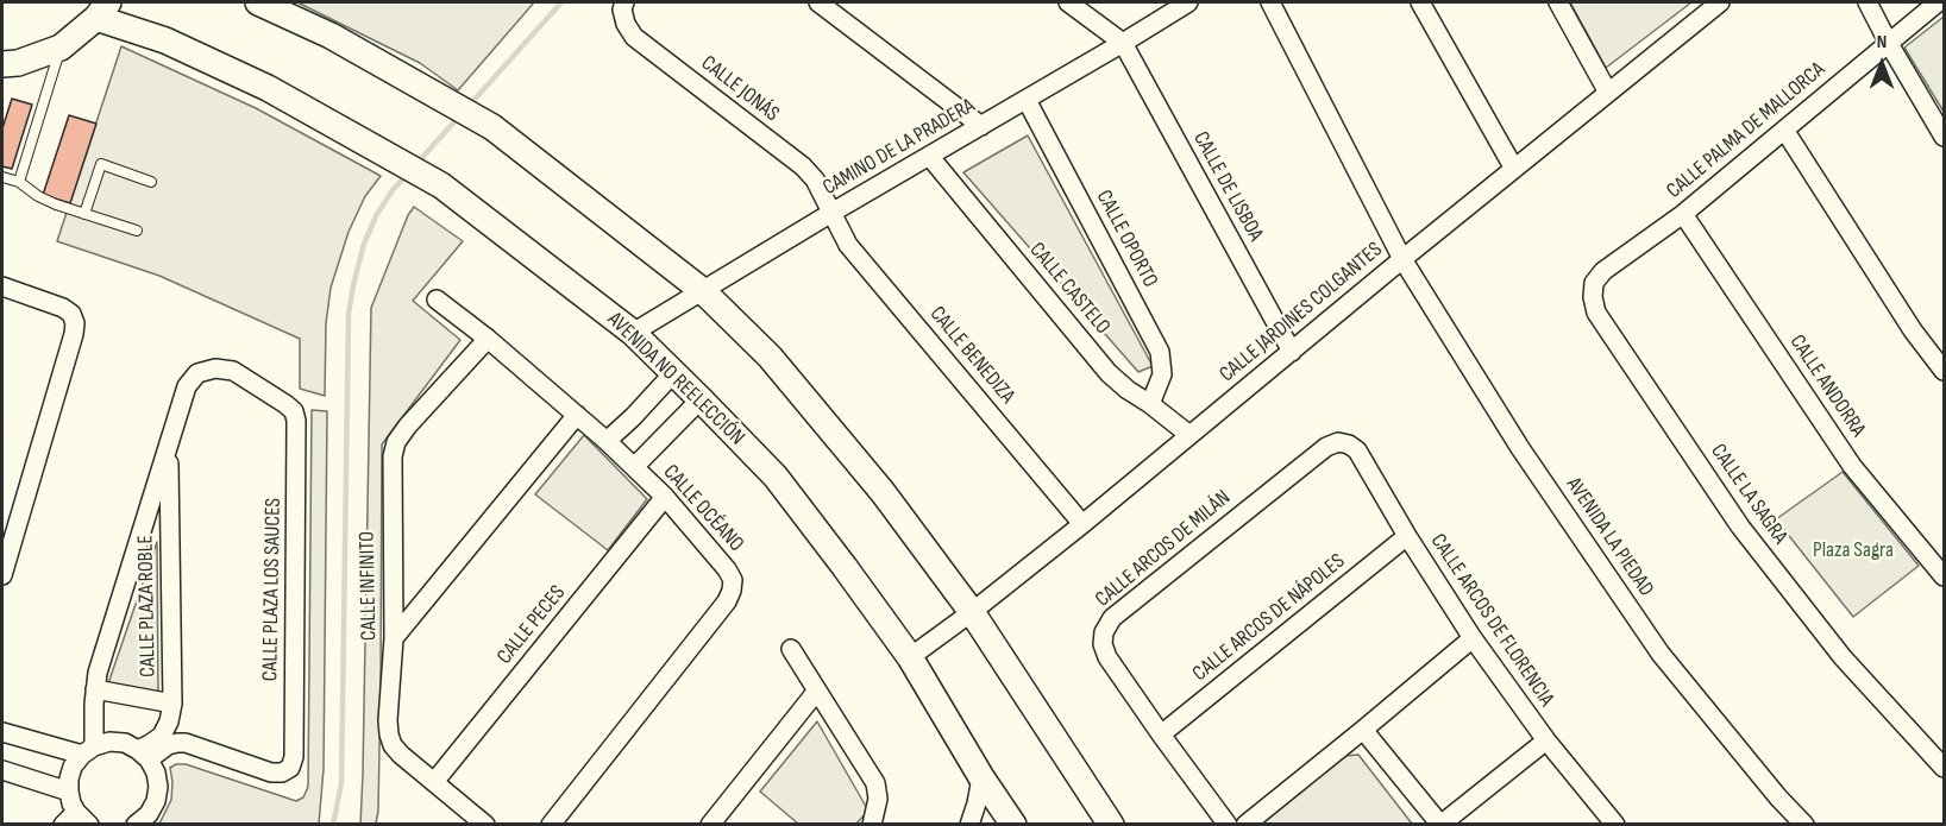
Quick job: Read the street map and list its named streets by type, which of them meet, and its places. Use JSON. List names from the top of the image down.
{
  "streets": {
    "main road": ["AVENIDA NO REELECCIÓN"],
    "street": [
      "CALLE JONÁS",
      "CALLE PALMA DE MALLORCA",
      "CAMINO DE LA PRADERA",
      "CALLE DE LISBOA",
      "CALLE OPORTO",
      "CALLE CASTELO",
      "CALLE JARDINES COLGANTES",
      "CALLE BENEDIZA",
      "CALLE ANDORRA",
      "CALLE LA SAGRA",
      "CALLE OCÉANO",
      "AVENIDA LA PIEDAD",
      "CALLE ARCOS DE MILÁN",
      "CALLE INFINITO",
      "CALLE PLAZA LOS SAUCES",
      "CALLE PLAZA ROBLE",
      "CALLE ARCOS DE NÁPOLES",
      "CALLE ARCOS DE FLORENCIA",
      "CALLE PECES"
    ]
  },
  "crossings": [
    ["CALLE JONÁS", "CAMINO DE LA PRADERA"],
    ["CALLE JONÁS", "CALLE BENEDIZA"],
    ["CALLE PALMA DE MALLORCA", "CALLE ANDORRA"],
    ["CALLE PALMA DE MALLORCA", "CALLE LA SAGRA"],
    ["CAMINO DE LA PRADERA", "CALLE DE LISBOA"],
    ["CAMINO DE LA PRADERA", "CALLE OPORTO"],
    ["CAMINO DE LA PRADERA", "CALLE CASTELO"],
    ["CAMINO DE LA PRADERA", "CALLE BENEDIZA"],
    ["CAMINO DE LA PRADERA", "AVENIDA NO REELECCIÓN"],
    ["CALLE DE LISBOA", "CALLE JARDINES COLGANTES"],
    ["CALLE OPORTO", "CALLE CASTELO"],
    ["CALLE CASTELO", "CALLE JARDINES COLGANTES"],
    ["CALLE JARDINES COLGANTES", "CALLE BENEDIZA"],
    ["CALLE JARDINES COLGANTES", "AVENIDA NO REELECCIÓN"],
    ["CALLE JARDINES COLGANTES", "AVENIDA LA PIEDAD"],
    ["CALLE OCÉANO", "CALLE INFINITO"],
    ["CALLE OCÉANO", "CALLE PECES"],
    ["CALLE ARCOS DE MILÁN", "CALLE ARCOS DE NÁPOLES"],
    ["CALLE ARCOS DE MILÁN", "CALLE ARCOS DE FLORENCIA"],
    ["CALLE INFINITO", "CALLE PECES"],
    ["CALLE PLAZA LOS SAUCES", "CALLE PLAZA ROBLE"],
    ["CALLE ARCOS DE NÁPOLES", "CALLE ARCOS DE FLORENCIA"]
  ],
  "parks": ["Plaza Sagra"],
  "north": "top"
}
